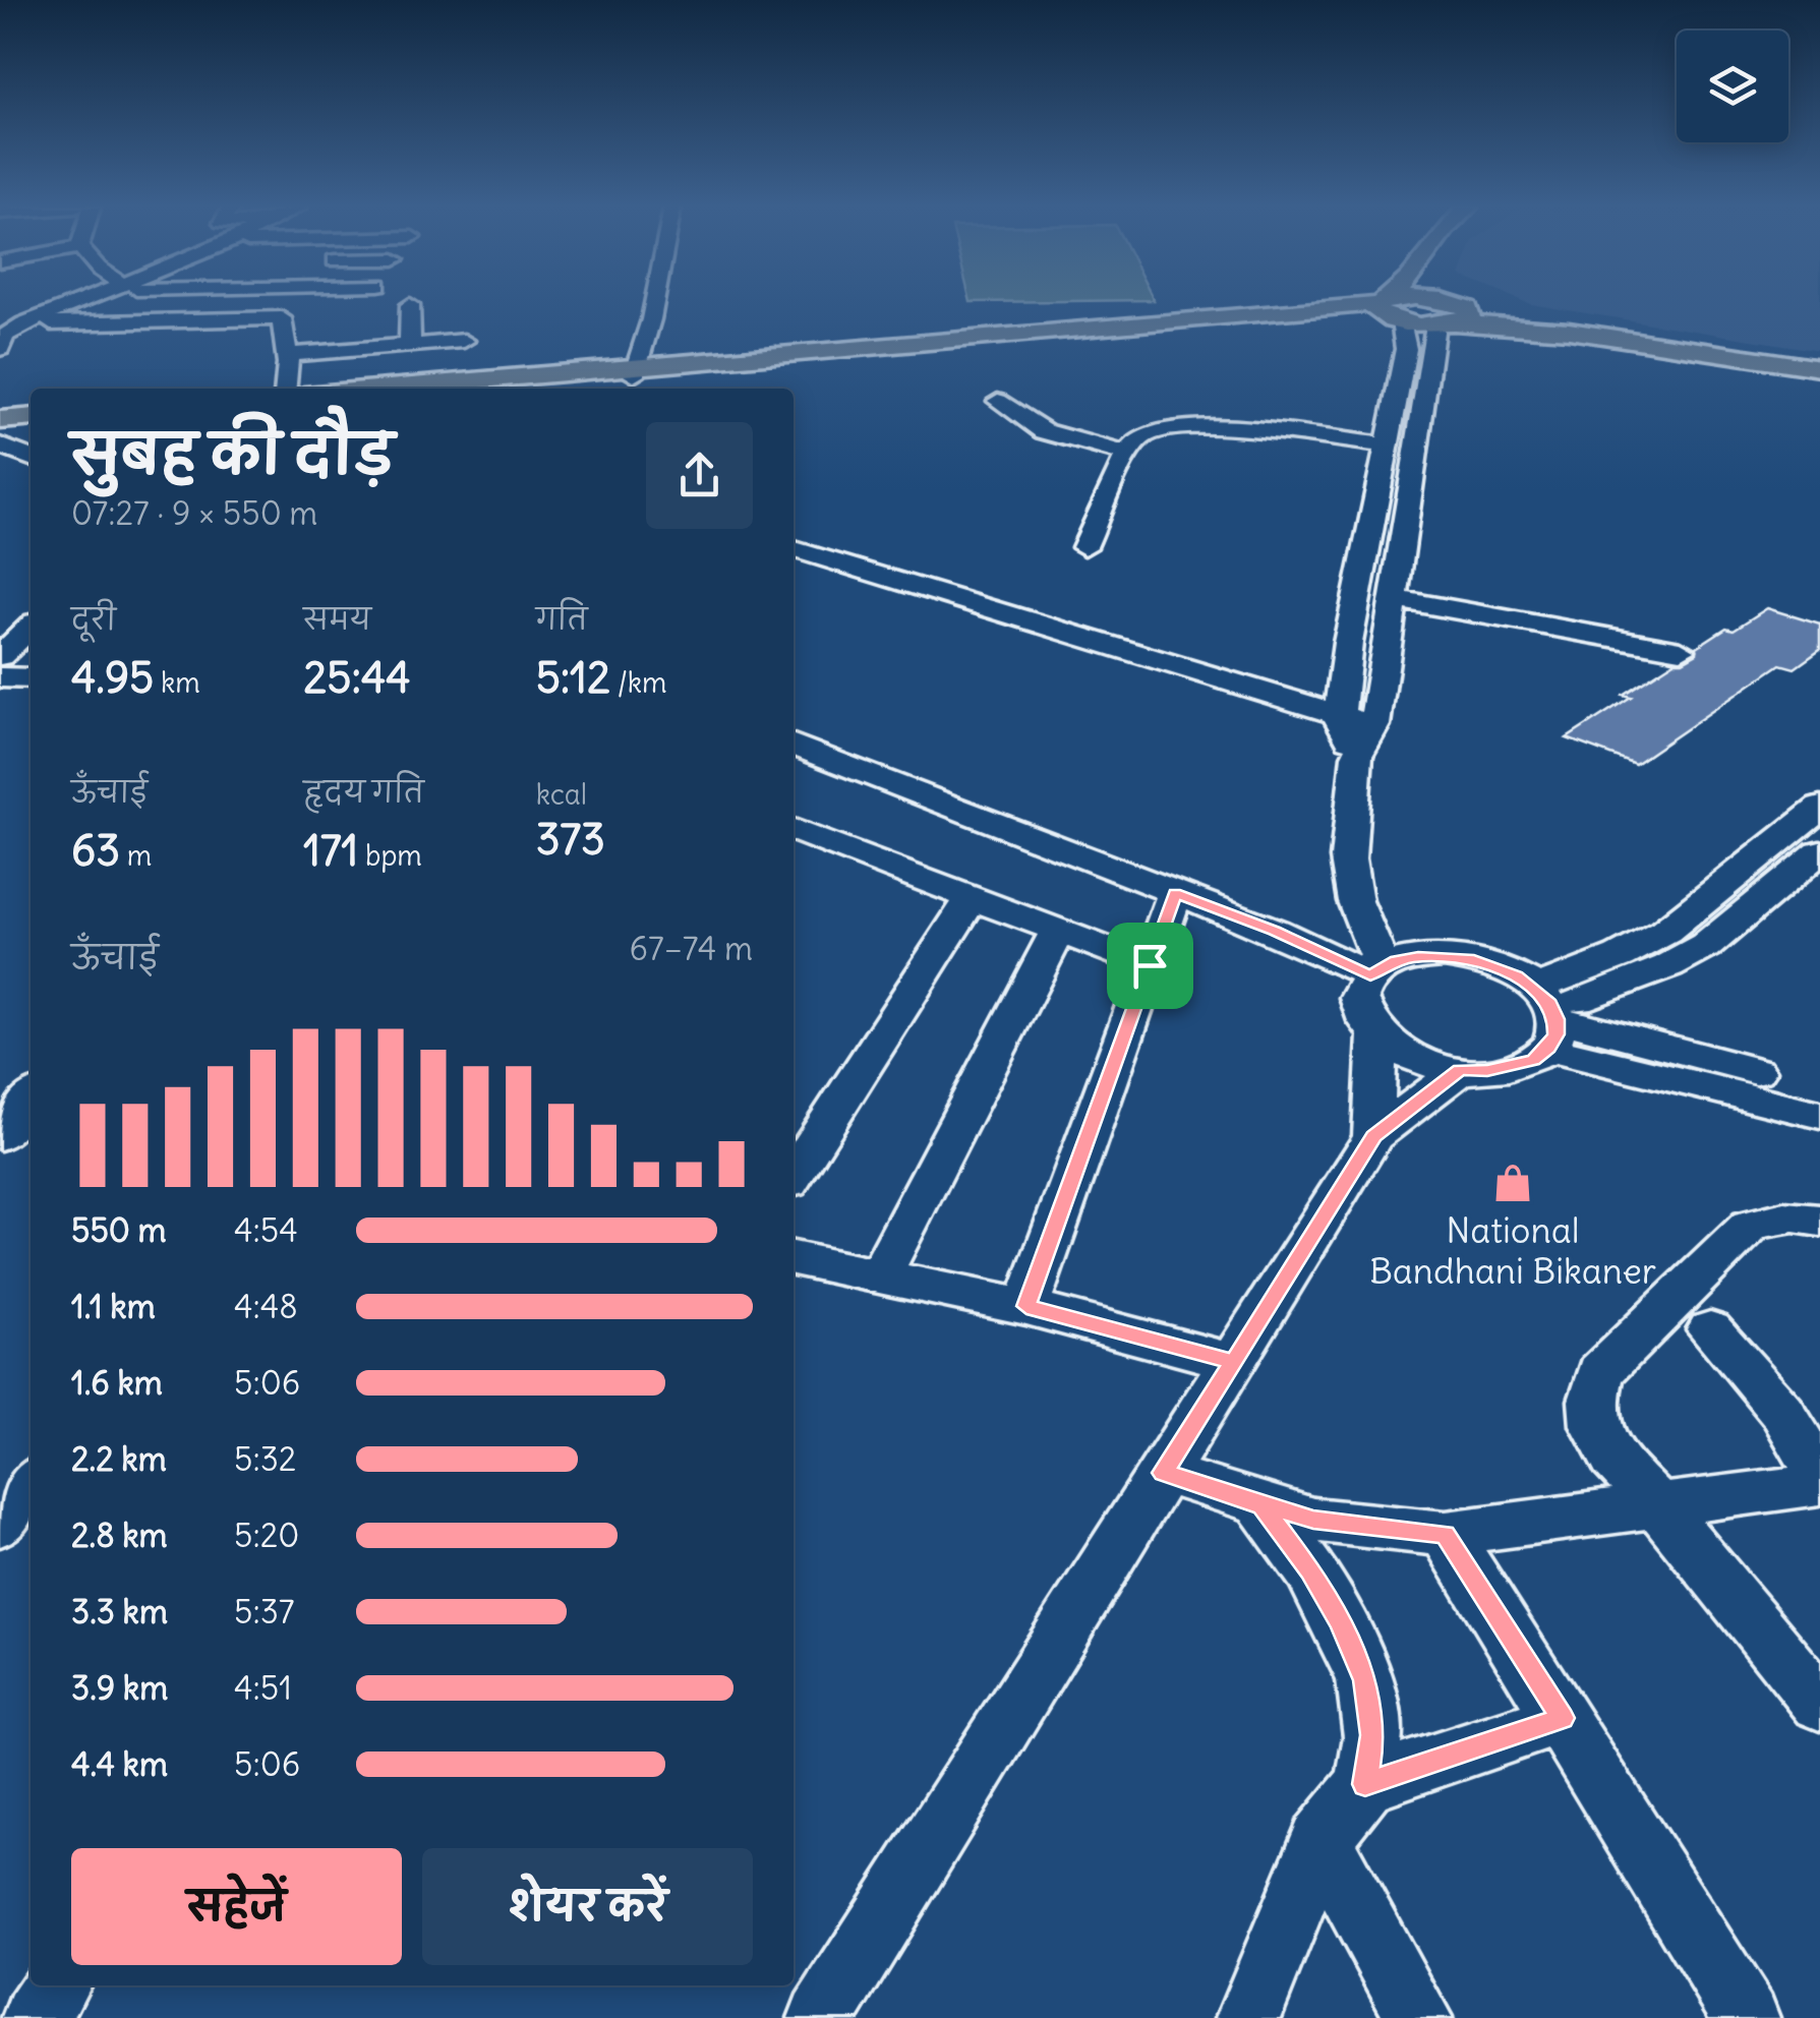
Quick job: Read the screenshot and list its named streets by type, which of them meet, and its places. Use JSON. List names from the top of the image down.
{
  "places": {
    "shop": ["National Bandhani Bikaner"]
  },
  "page": {
    "heading": ["सुबह की दौड़", "07:27 · 9 × 550 m"],
    "stats": [
      ["दूरी", "4.95 km"],
      ["समय", "25:44"],
      ["गति", "5:12 /km"],
      ["ऊँचाई", "63 m"],
      ["हृदय गति", "171 bpm"],
      ["kcal", "373"]
    ],
    "chart": ["ऊँचाई", "67–74 m"],
    "list": [
      {
        "name": "550 m",
        "note": "4:54"
      },
      {
        "name": "1.1 km",
        "note": "4:48"
      },
      {
        "name": "1.6 km",
        "note": "5:06"
      },
      {
        "name": "2.2 km",
        "note": "5:32"
      },
      {
        "name": "2.8 km",
        "note": "5:20"
      },
      {
        "name": "3.3 km",
        "note": "5:37"
      },
      {
        "name": "3.9 km",
        "note": "4:51"
      },
      {
        "name": "4.4 km",
        "note": "5:06"
      }
    ],
    "buttons": ["सहेजें", "शेयर करें"]
  }
}
